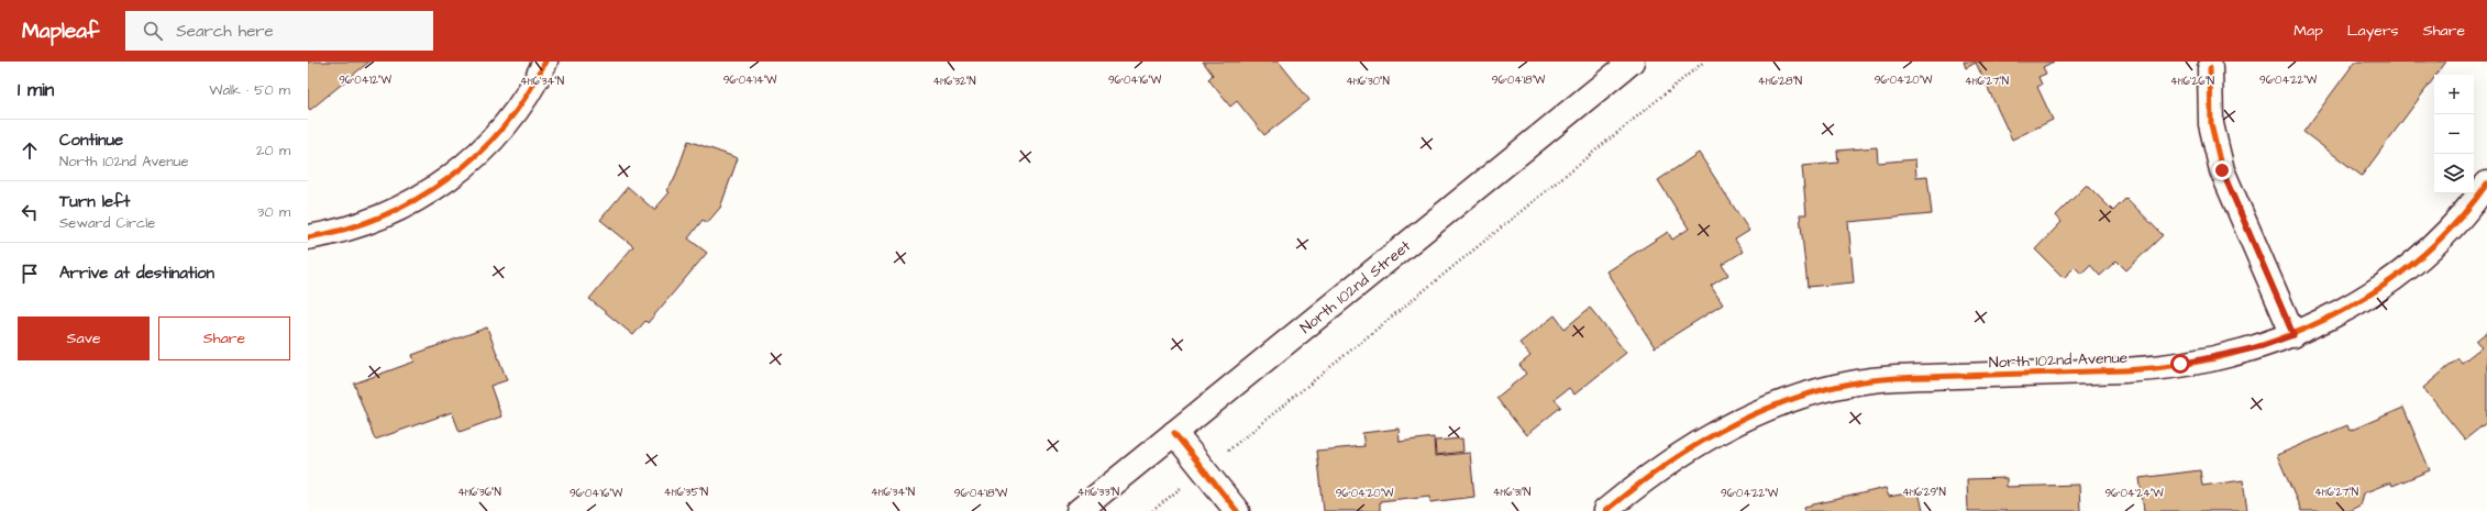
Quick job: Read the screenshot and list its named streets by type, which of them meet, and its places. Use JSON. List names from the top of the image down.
{
  "streets": {
    "street": ["North 102nd Street", "North 102nd Avenue"]
  },
  "page": {
    "header": "Mapleaf",
    "search": "Search here",
    "nav": ["Map", "Layers", "Share"],
    "heading": ["1 min", "Walk · 50 m"],
    "map_buttons": ["+", "−"],
    "list": [
      ["Continue", "North 102nd Avenue", "20 m"],
      ["Turn left", "Seward Circle", "30 m"],
      "Arrive at destination"
    ],
    "buttons": ["Save", "Share"]
  },
  "coordinates": [
    "96°04'12\"W",
    "96°04'14\"W",
    "96°04'16\"W",
    "96°04'18\"W",
    "96°04'20\"W",
    "96°04'22\"W",
    "41°16'34\"N",
    "41°16'32\"N",
    "41°16'30\"N",
    "41°16'28\"N",
    "41°16'27\"N",
    "41°16'26\"N",
    "41°16'36\"N",
    "41°16'35\"N",
    "41°16'33\"N",
    "41°16'31\"N",
    "41°16'29\"N",
    "96°04'24\"W"
  ]
}
